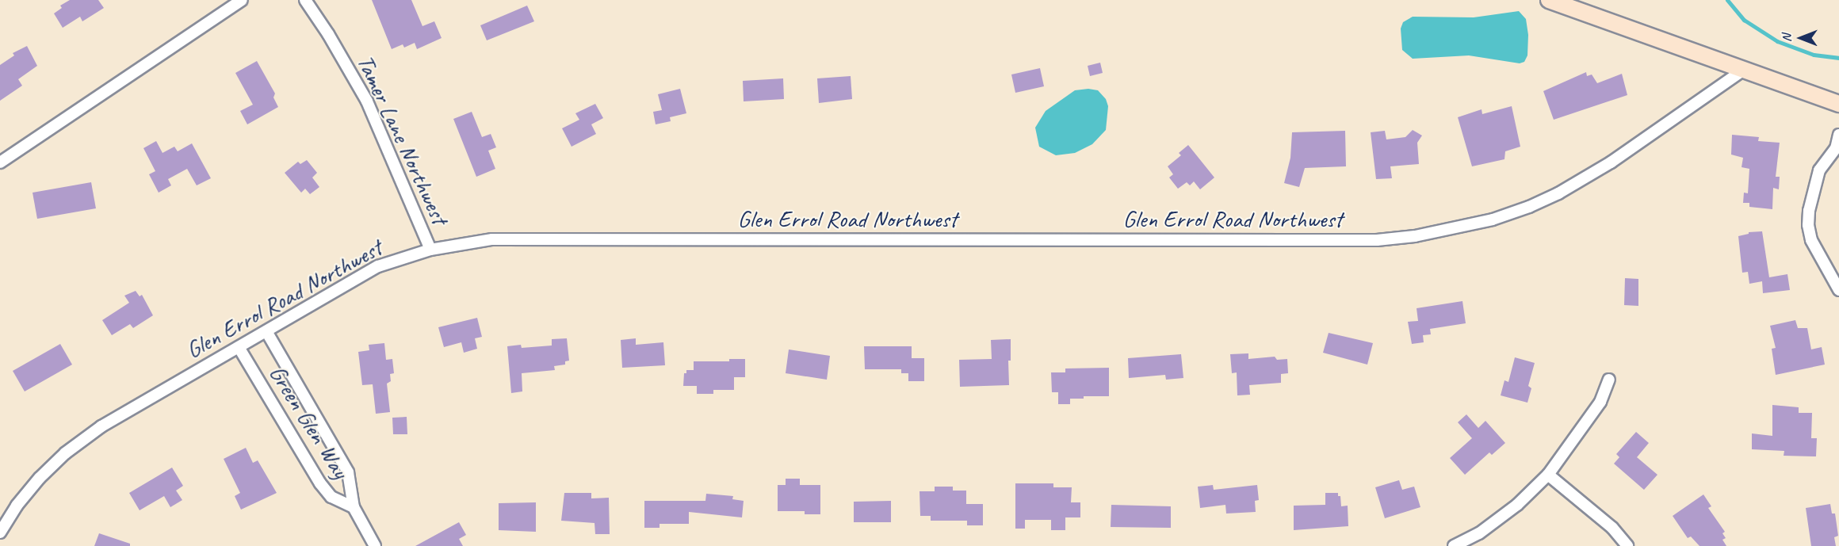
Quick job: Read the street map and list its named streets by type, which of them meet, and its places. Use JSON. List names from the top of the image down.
{
  "streets": {
    "street": ["Tamer Lane Northwest", "Glen Errol Road Northwest", "Green Glen Way"]
  },
  "crossings": [
    ["Tamer Lane Northwest", "Glen Errol Road Northwest"],
    ["Glen Errol Road Northwest", "Green Glen Way"]
  ],
  "north": "left"
}
